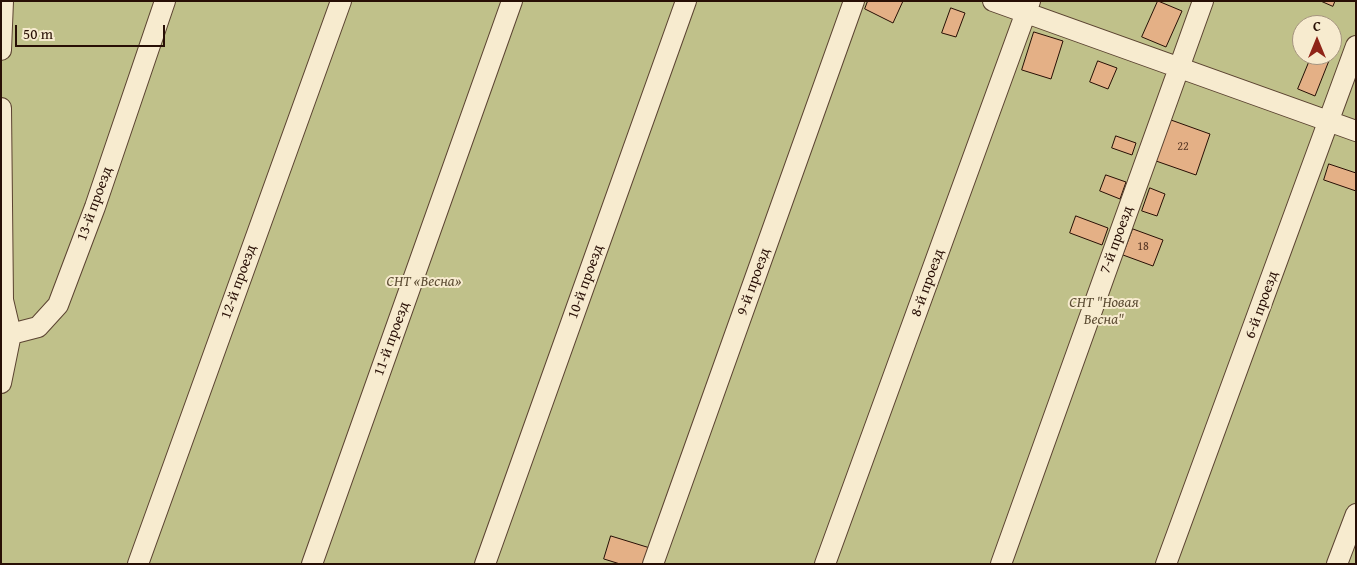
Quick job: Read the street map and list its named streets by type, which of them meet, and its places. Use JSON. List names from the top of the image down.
{
  "streets": {
    "street": [
      "13-й проезд",
      "7-й проезд",
      "12-й проезд",
      "10-й проезд",
      "9-й проезд",
      "8-й проезд",
      "6-й проезд",
      "11-й проезд"
    ]
  },
  "parks": ["СНТ «Весна»", "СНТ \"Новая Весна\""],
  "house_numbers": ["22", "18"],
  "scale_bar": "50 m",
  "north": "top"
}
